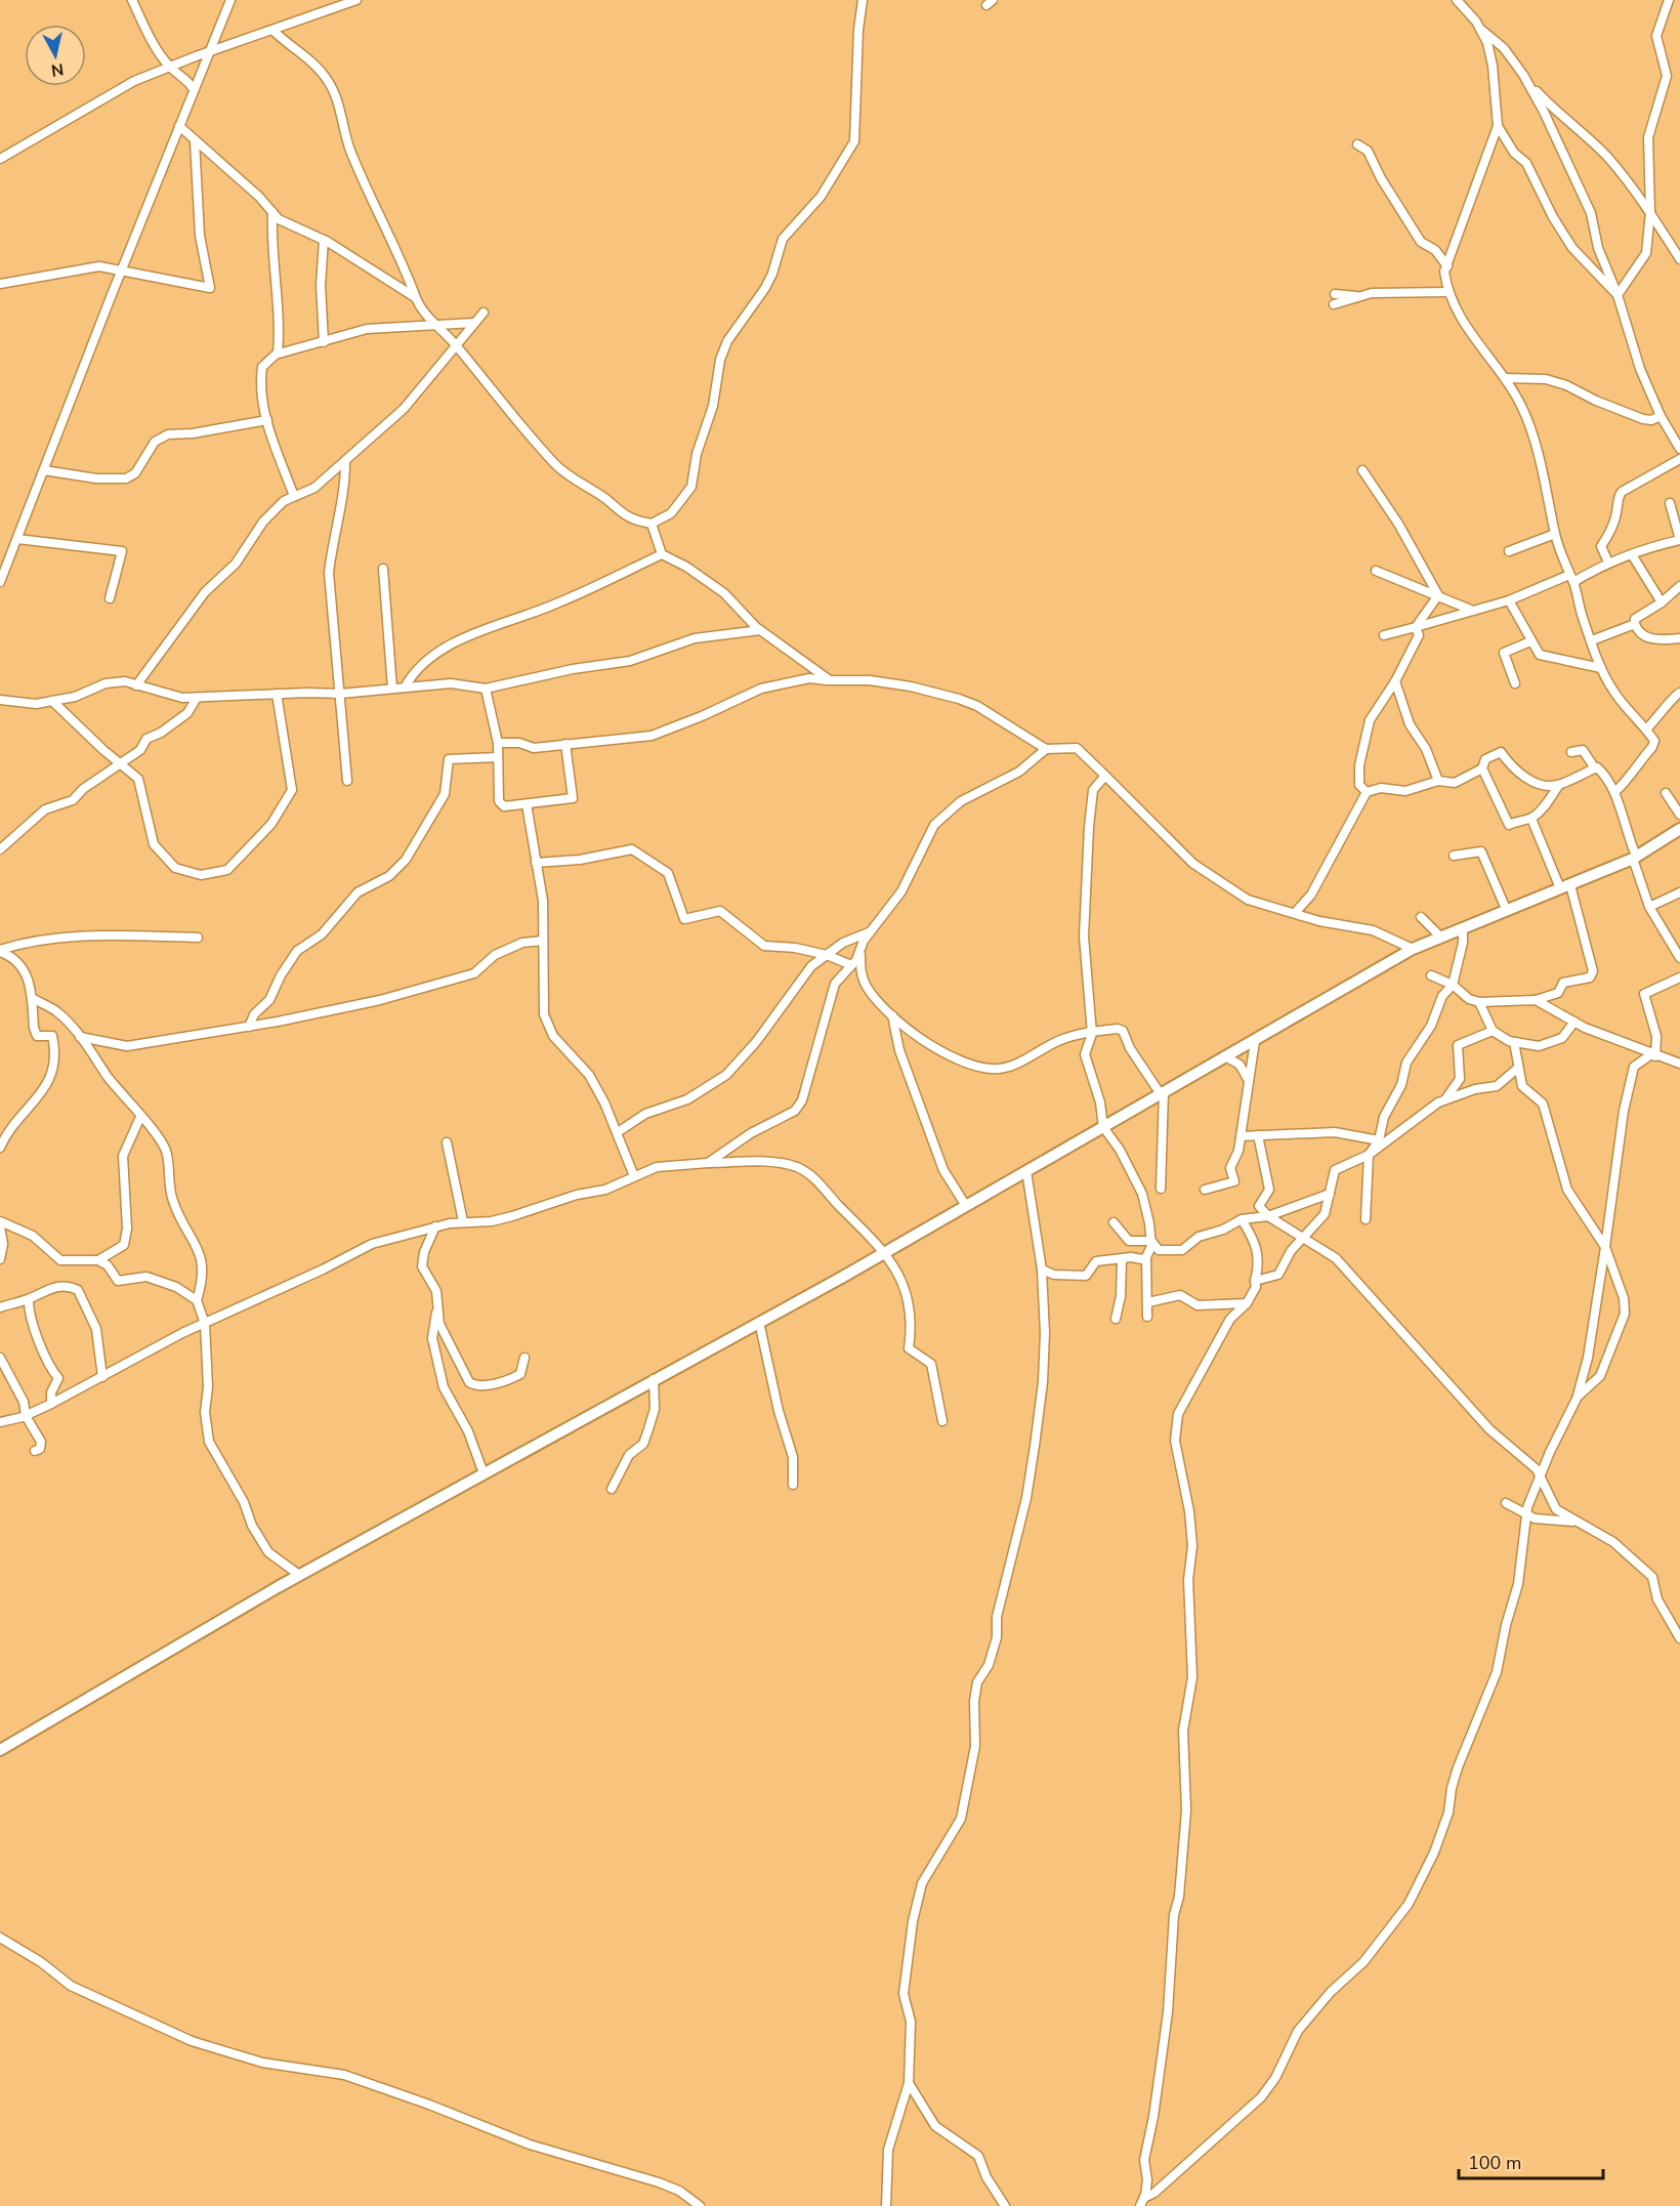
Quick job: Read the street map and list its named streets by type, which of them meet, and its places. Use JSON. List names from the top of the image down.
{
  "scale_bar": "100 m",
  "north": "bottom"
}
